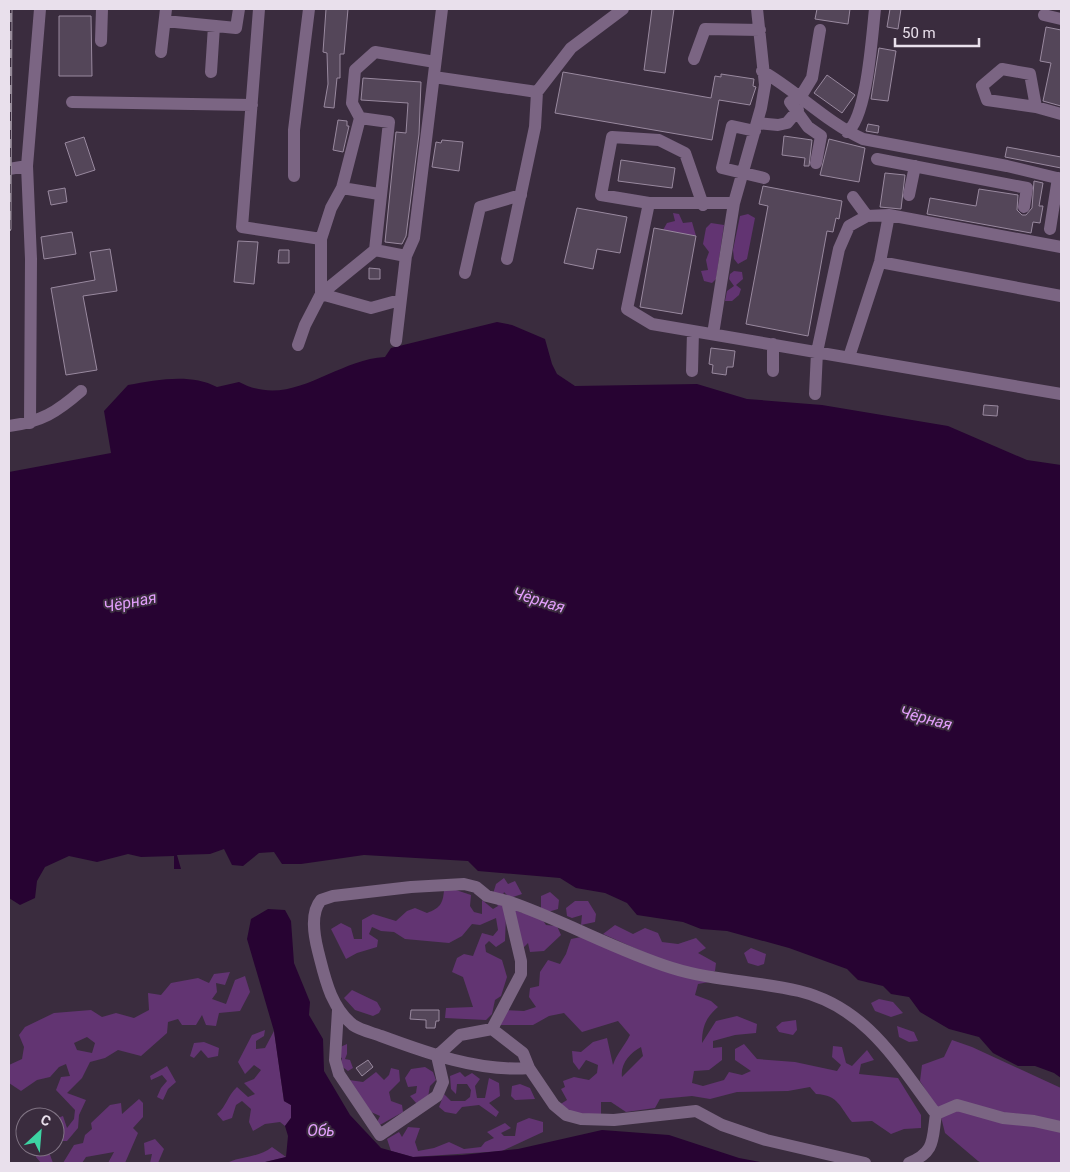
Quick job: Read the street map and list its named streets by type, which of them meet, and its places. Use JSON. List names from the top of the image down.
{
  "water": ["Чёрная", "Обь"],
  "scale_bar": "50 m",
  "north": "top right"
}
